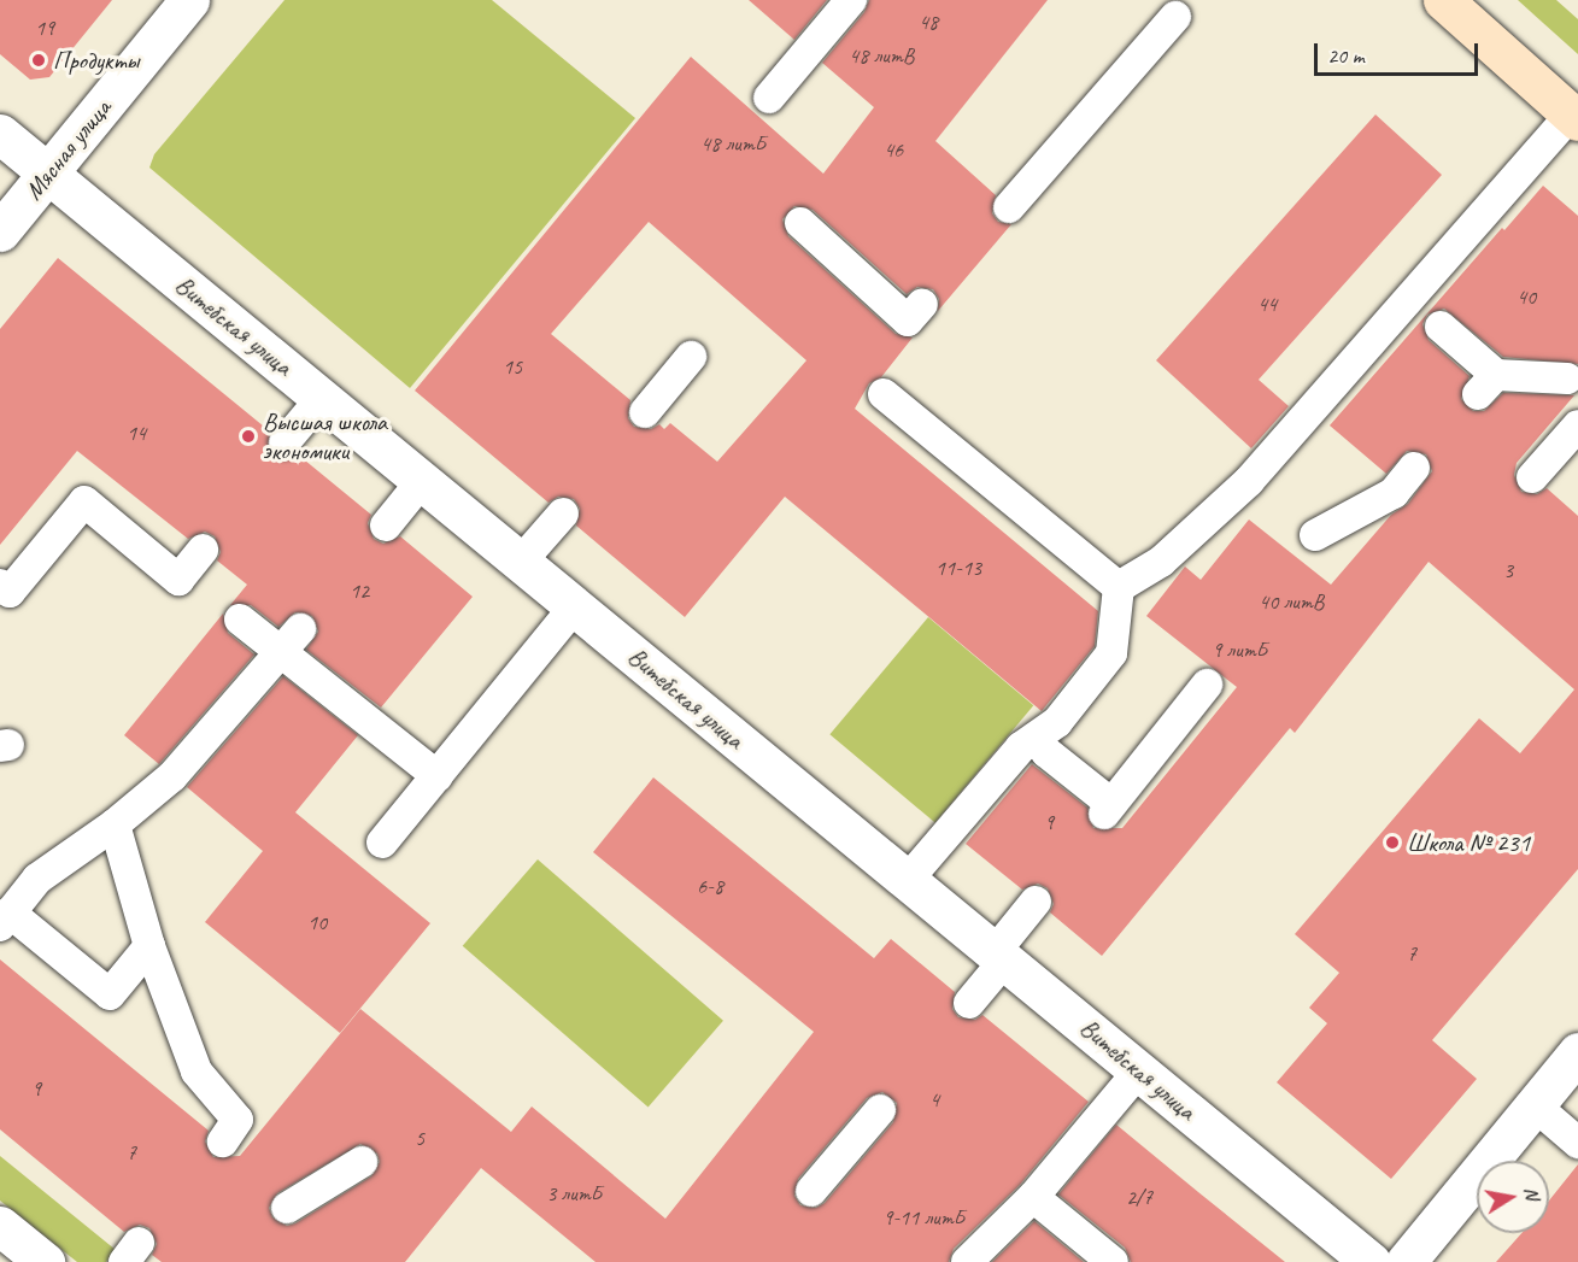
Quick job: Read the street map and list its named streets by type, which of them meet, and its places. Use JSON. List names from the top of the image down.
{
  "streets": {
    "street": ["Мясная улица", "Витебская улица"]
  },
  "crossings": [
    ["Мясная улица", "Витебская улица"]
  ],
  "places": ["Продукты", "Высшая школа экономики", "Школа № 231"],
  "house_numbers": [
    "48",
    "19",
    "48 литВ",
    "48 литБ",
    "46",
    "40",
    "44",
    "15",
    "14",
    "11-13",
    "3",
    "12",
    "40 литВ",
    "9 литБ",
    "9",
    "6-8",
    "10",
    "7",
    "9",
    "4",
    "5",
    "7",
    "3 литБ",
    "2/7",
    "9-11 литБ"
  ],
  "scale_bar": "20 m",
  "north": "right"
}
